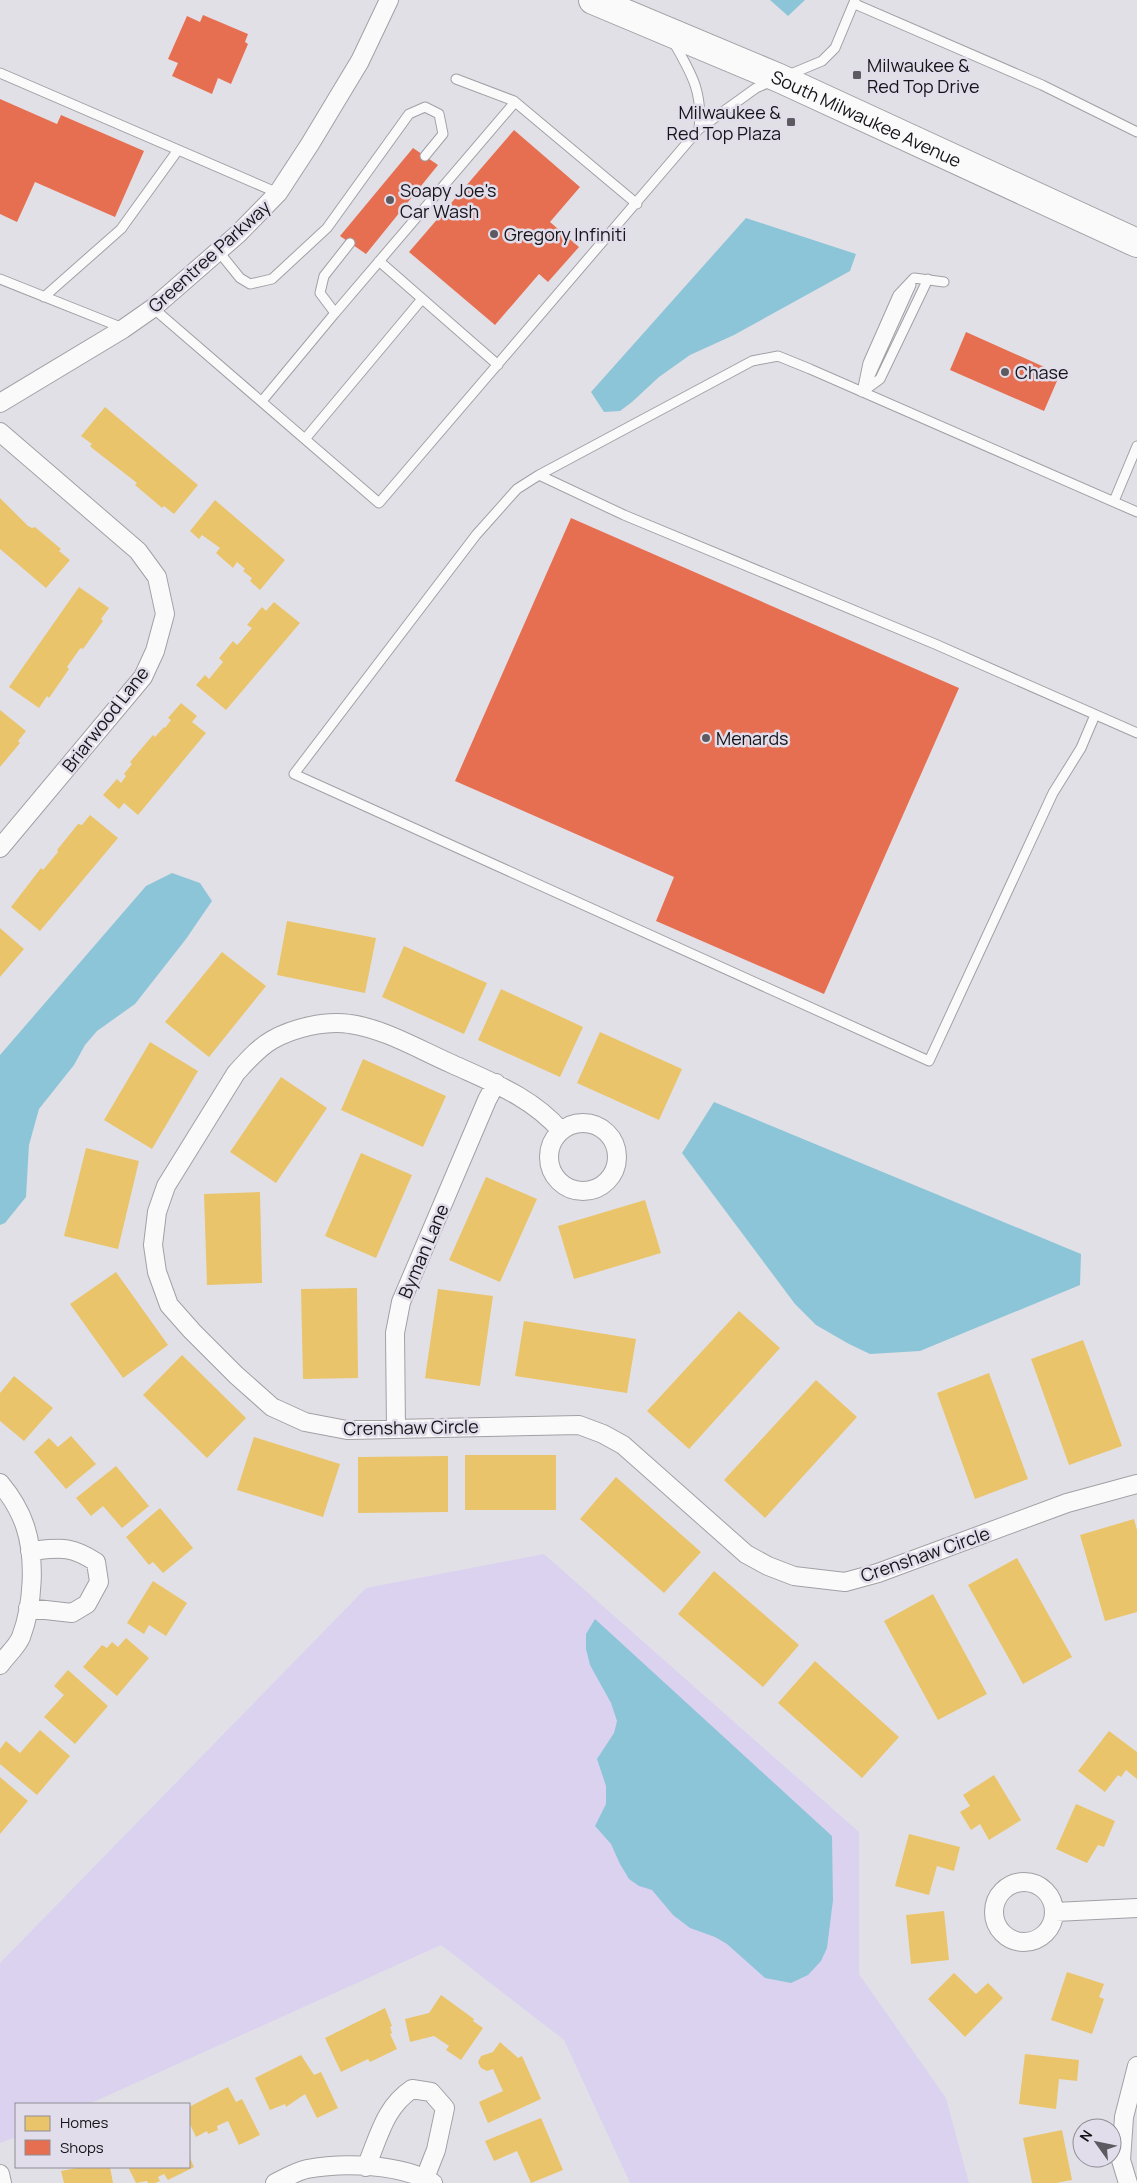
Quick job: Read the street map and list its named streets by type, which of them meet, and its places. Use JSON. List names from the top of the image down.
{
  "streets": {
    "main road": ["South Milwaukee Avenue"],
    "street": [
      "Greentree Parkway",
      "Briarwood Lane",
      "Byman Lane",
      "Crenshaw Circle"
    ]
  },
  "crossings": [
    ["Byman Lane", "Crenshaw Circle"]
  ],
  "places": {
    "transit": ["Milwaukee & Red Top Drive", "Milwaukee & Red Top Plaza"],
    "other": [
      "Soapy Joe's Car Wash",
      "Gregory Infiniti",
      "Chase",
      "Menards"
    ]
  },
  "legend": ["Homes", "Shops"],
  "north": "top left"
}
